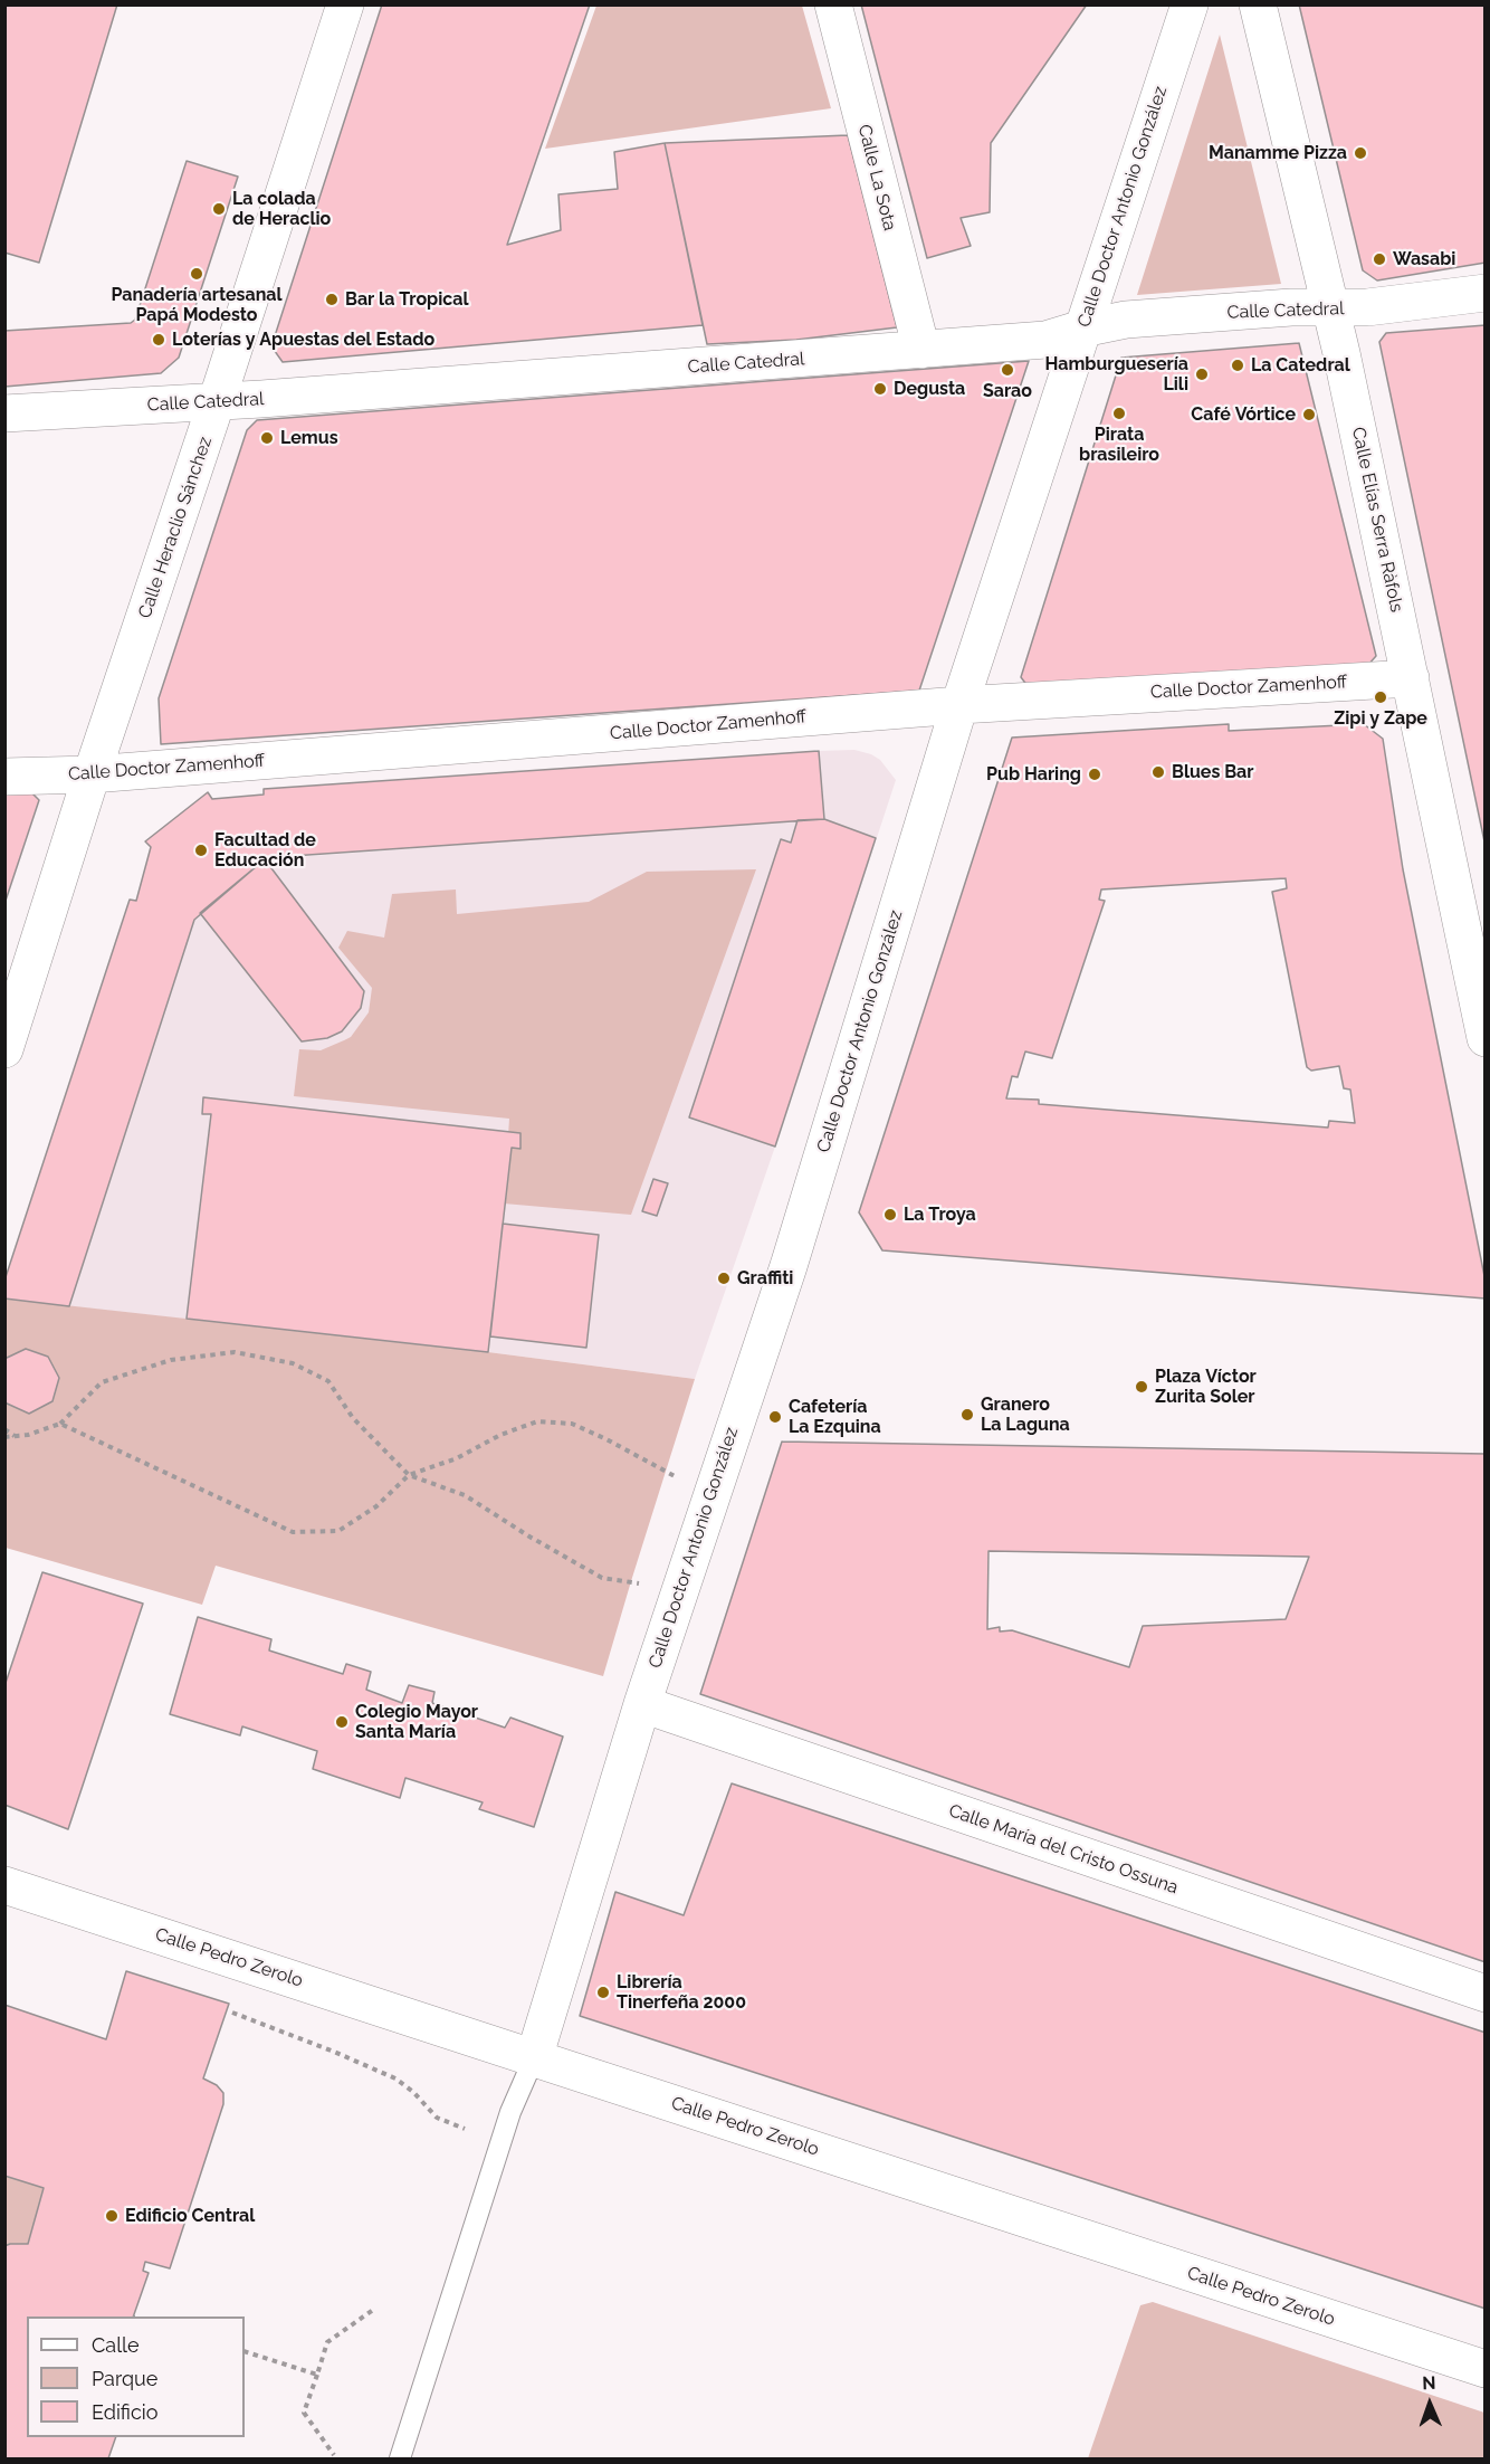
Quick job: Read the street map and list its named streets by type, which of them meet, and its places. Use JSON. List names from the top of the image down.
{
  "streets": {
    "street": [
      "Calle La Sota",
      "Calle Doctor Antonio González",
      "Calle Catedral",
      "Calle Elías Serra Ràfols",
      "Calle Heraclio Sánchez",
      "Calle Doctor Zamenhoff",
      "Calle María del Cristo Ossuna",
      "Calle Pedro Zerolo"
    ]
  },
  "crossings": [
    ["Calle La Sota", "Calle Catedral"],
    ["Calle Doctor Antonio González", "Calle Catedral"],
    ["Calle Doctor Antonio González", "Calle Doctor Zamenhoff"],
    ["Calle Doctor Antonio González", "Calle María del Cristo Ossuna"],
    ["Calle Doctor Antonio González", "Calle Pedro Zerolo"],
    ["Calle Catedral", "Calle Elías Serra Ràfols"],
    ["Calle Catedral", "Calle Heraclio Sánchez"],
    ["Calle Elías Serra Ràfols", "Calle Doctor Zamenhoff"],
    ["Calle Heraclio Sánchez", "Calle Doctor Zamenhoff"]
  ],
  "places": [
    "Manamme Pizza",
    "La colada de Heraclio",
    "Wasabi",
    "Panadería artesanal Papá Modesto",
    "Bar la Tropical",
    "Loterías y Apuestas del Estado",
    "La Catedral",
    "Sarao",
    "Hamburguesería Lili",
    "Degusta",
    "Pirata brasileiro",
    "Café Vórtice",
    "Lemus",
    "Zipi y Zape",
    "Blues Bar",
    "Pub Haring",
    "Facultad de Educación",
    "La Troya",
    "Graffiti",
    "Plaza Víctor Zurita Soler",
    "Granero La Laguna",
    "Cafetería La Ezquina",
    "Colegio Mayor Santa María",
    "Librería Tinerfeña 2000",
    "Edificio Central"
  ],
  "legend": ["Calle", "Parque", "Edificio"],
  "north": "top"
}
